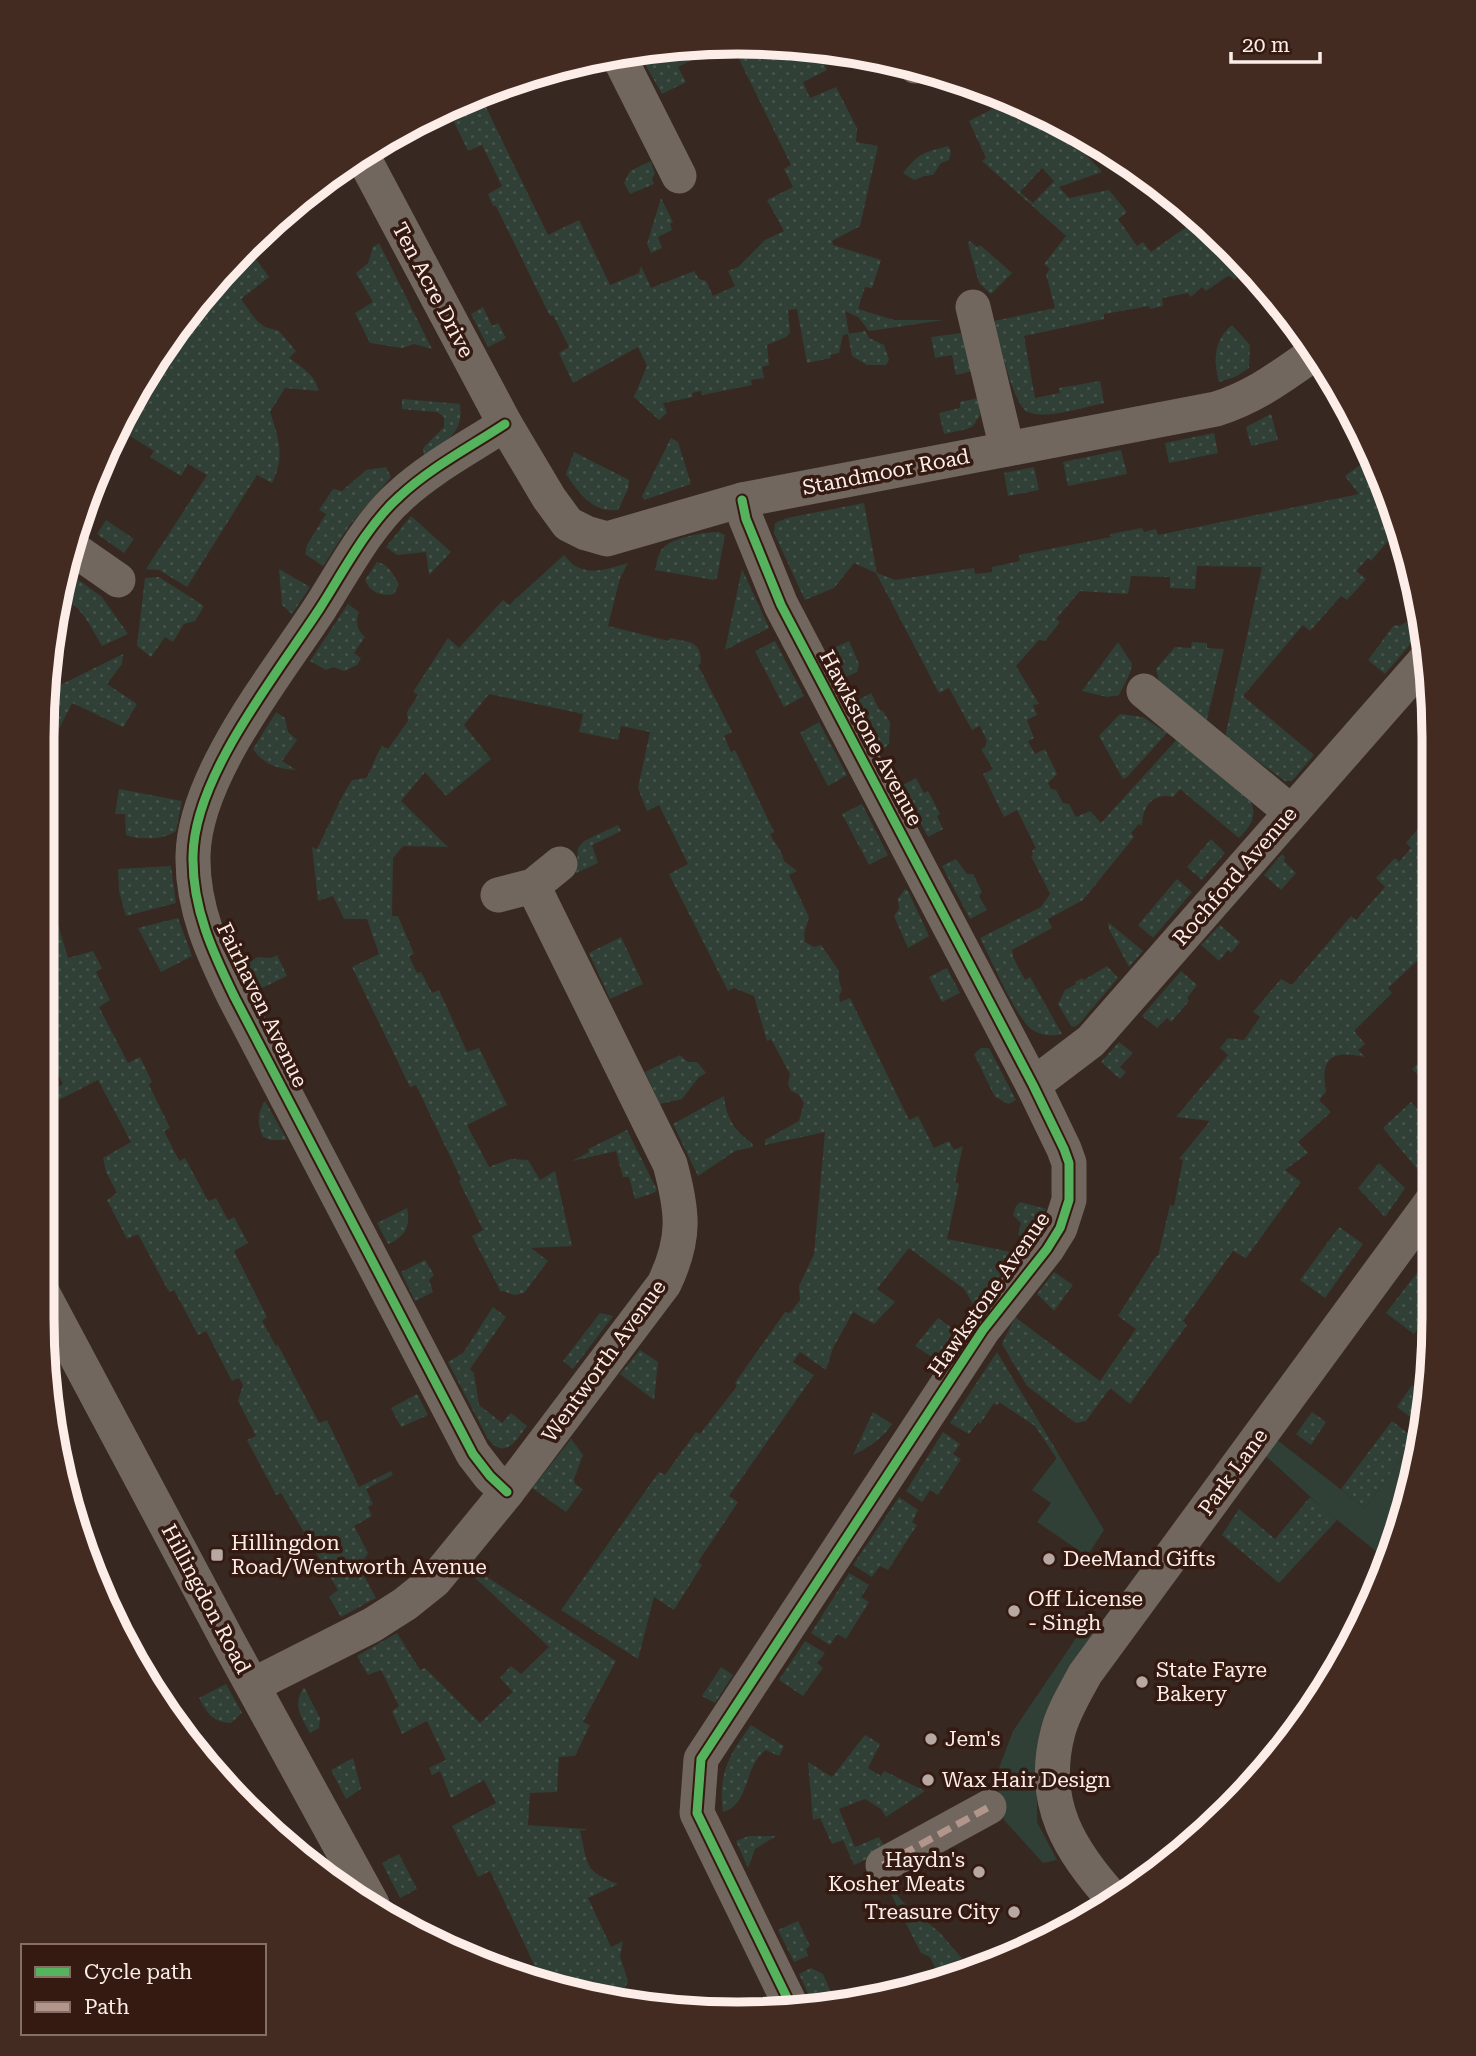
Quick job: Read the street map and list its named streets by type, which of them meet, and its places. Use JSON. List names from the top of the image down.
{
  "streets": {
    "street": [
      "Ten Acre Drive",
      "Standmoor Road",
      "Hawkstone Avenue",
      "Rochford Avenue",
      "Fairhaven Avenue",
      "Wentworth Avenue",
      "Park Lane",
      "Hillingdon Road"
    ]
  },
  "crossings": [
    ["Ten Acre Drive", "Standmoor Road"],
    ["Ten Acre Drive", "Fairhaven Avenue"],
    ["Standmoor Road", "Hawkstone Avenue"],
    ["Standmoor Road", "Fairhaven Avenue"],
    ["Hawkstone Avenue", "Rochford Avenue"],
    ["Fairhaven Avenue", "Wentworth Avenue"],
    ["Wentworth Avenue", "Hillingdon Road"]
  ],
  "places": {
    "transit": ["Hillingdon Road/Wentworth Avenue"],
    "other": [
      "DeeMand Gifts",
      "Off License - Singh",
      "State Fayre Bakery",
      "Jem's",
      "Wax Hair Design",
      "Haydn's Kosher Meats",
      "Treasure City"
    ]
  },
  "legend": ["Cycle path", "Path"],
  "scale_bar": "20 m"
}
